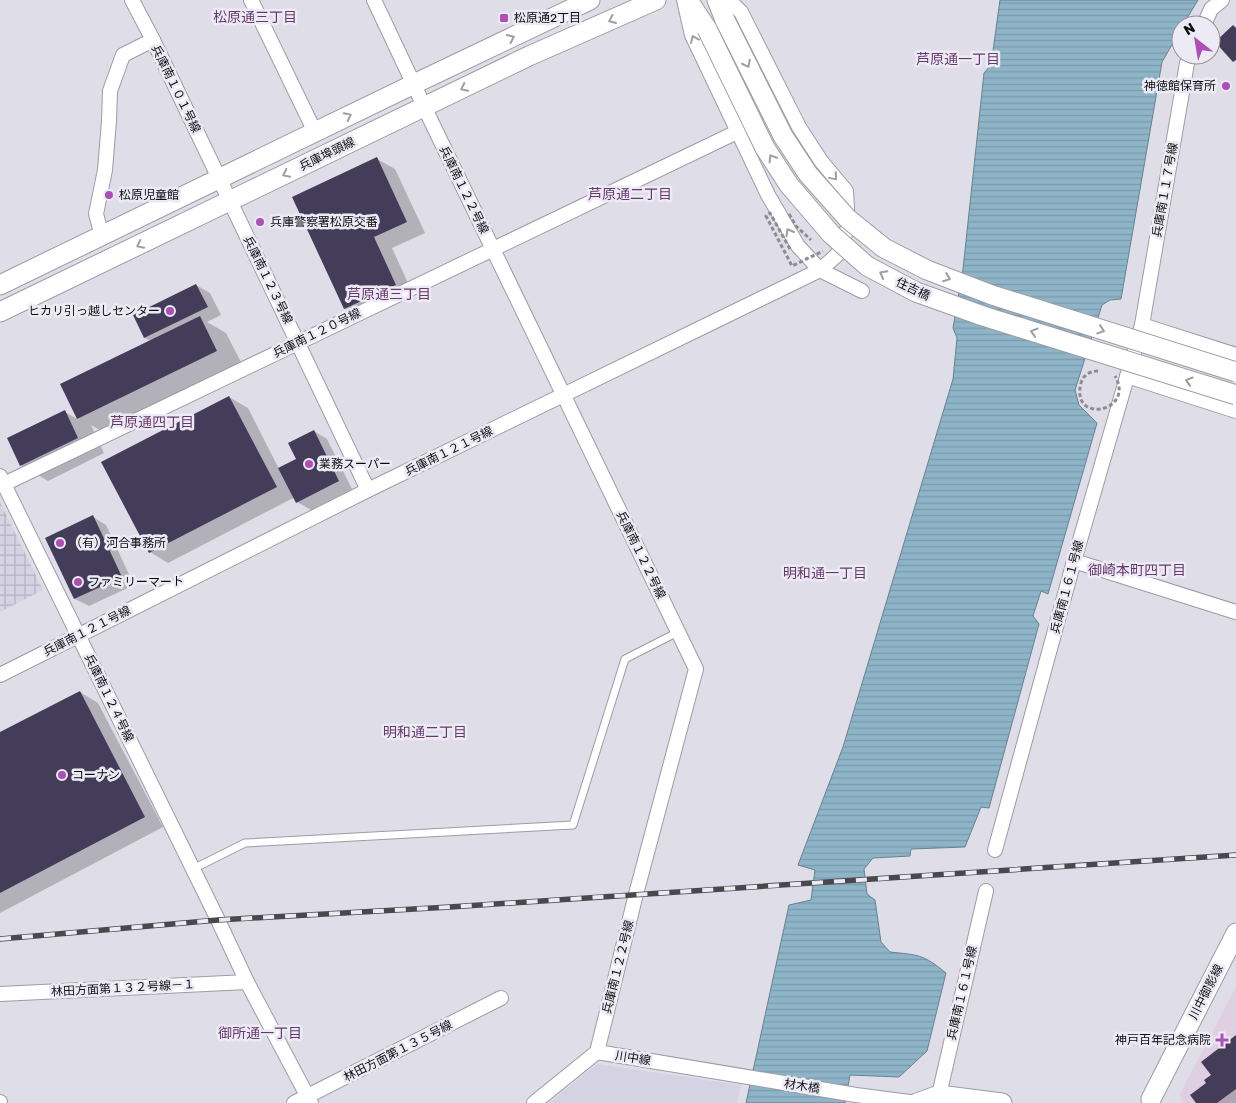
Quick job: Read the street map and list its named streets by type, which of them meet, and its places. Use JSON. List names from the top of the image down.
{
  "streets": {
    "street": [
      "兵庫南１０１号線",
      "兵庫埠頭線",
      "兵庫南１２２号線",
      "兵庫南１１７号線",
      "兵庫南１２３号線",
      "住吉橋",
      "兵庫南１２０号線",
      "兵庫南１２１号線",
      "兵庫南１６１号線",
      "兵庫南１２４号線",
      "林田方面第１３２号線－１",
      "川中御影線",
      "林田方面第１３５号線",
      "川中線",
      "材木橋"
    ]
  },
  "crossings": [
    ["兵庫南１０１号線", "兵庫埠頭線"],
    ["兵庫南１０１号線", "兵庫南１２３号線"],
    ["兵庫埠頭線", "兵庫南１２２号線"],
    ["兵庫埠頭線", "兵庫南１２３号線"],
    ["兵庫南１２２号線", "兵庫南１２０号線"],
    ["兵庫南１２２号線", "兵庫南１２１号線"],
    ["兵庫南１２２号線", "川中線"],
    ["兵庫南１１７号線", "兵庫南１６１号線"],
    ["兵庫南１２３号線", "兵庫南１２０号線"],
    ["兵庫南１２３号線", "兵庫南１２１号線"],
    ["兵庫南１２０号線", "兵庫南１２４号線"],
    ["兵庫南１２１号線", "兵庫南１２４号線"],
    ["兵庫南１２４号線", "林田方面第１３２号線－１"],
    ["兵庫南１２４号線", "林田方面第１３５号線"],
    ["川中線", "材木橋"]
  ],
  "districts": [
    "松原通三丁目",
    "芦原通一丁目",
    "芦原通二丁目",
    "芦原通三丁目",
    "芦原通四丁目",
    "御崎本町四丁目",
    "明和通一丁目",
    "明和通二丁目",
    "御所通一丁目"
  ],
  "places": {
    "transit": ["松原通2丁目"],
    "other": [
      "神徳館保育所",
      "松原児童館",
      "兵庫警察署松原交番",
      "ヒカリ引っ越しセンター",
      "業務スーパー",
      "（有）河合事務所",
      "ファミリーマート",
      "コーナン"
    ],
    "health": ["神戸百年記念病院"]
  },
  "north": "top left"
}
